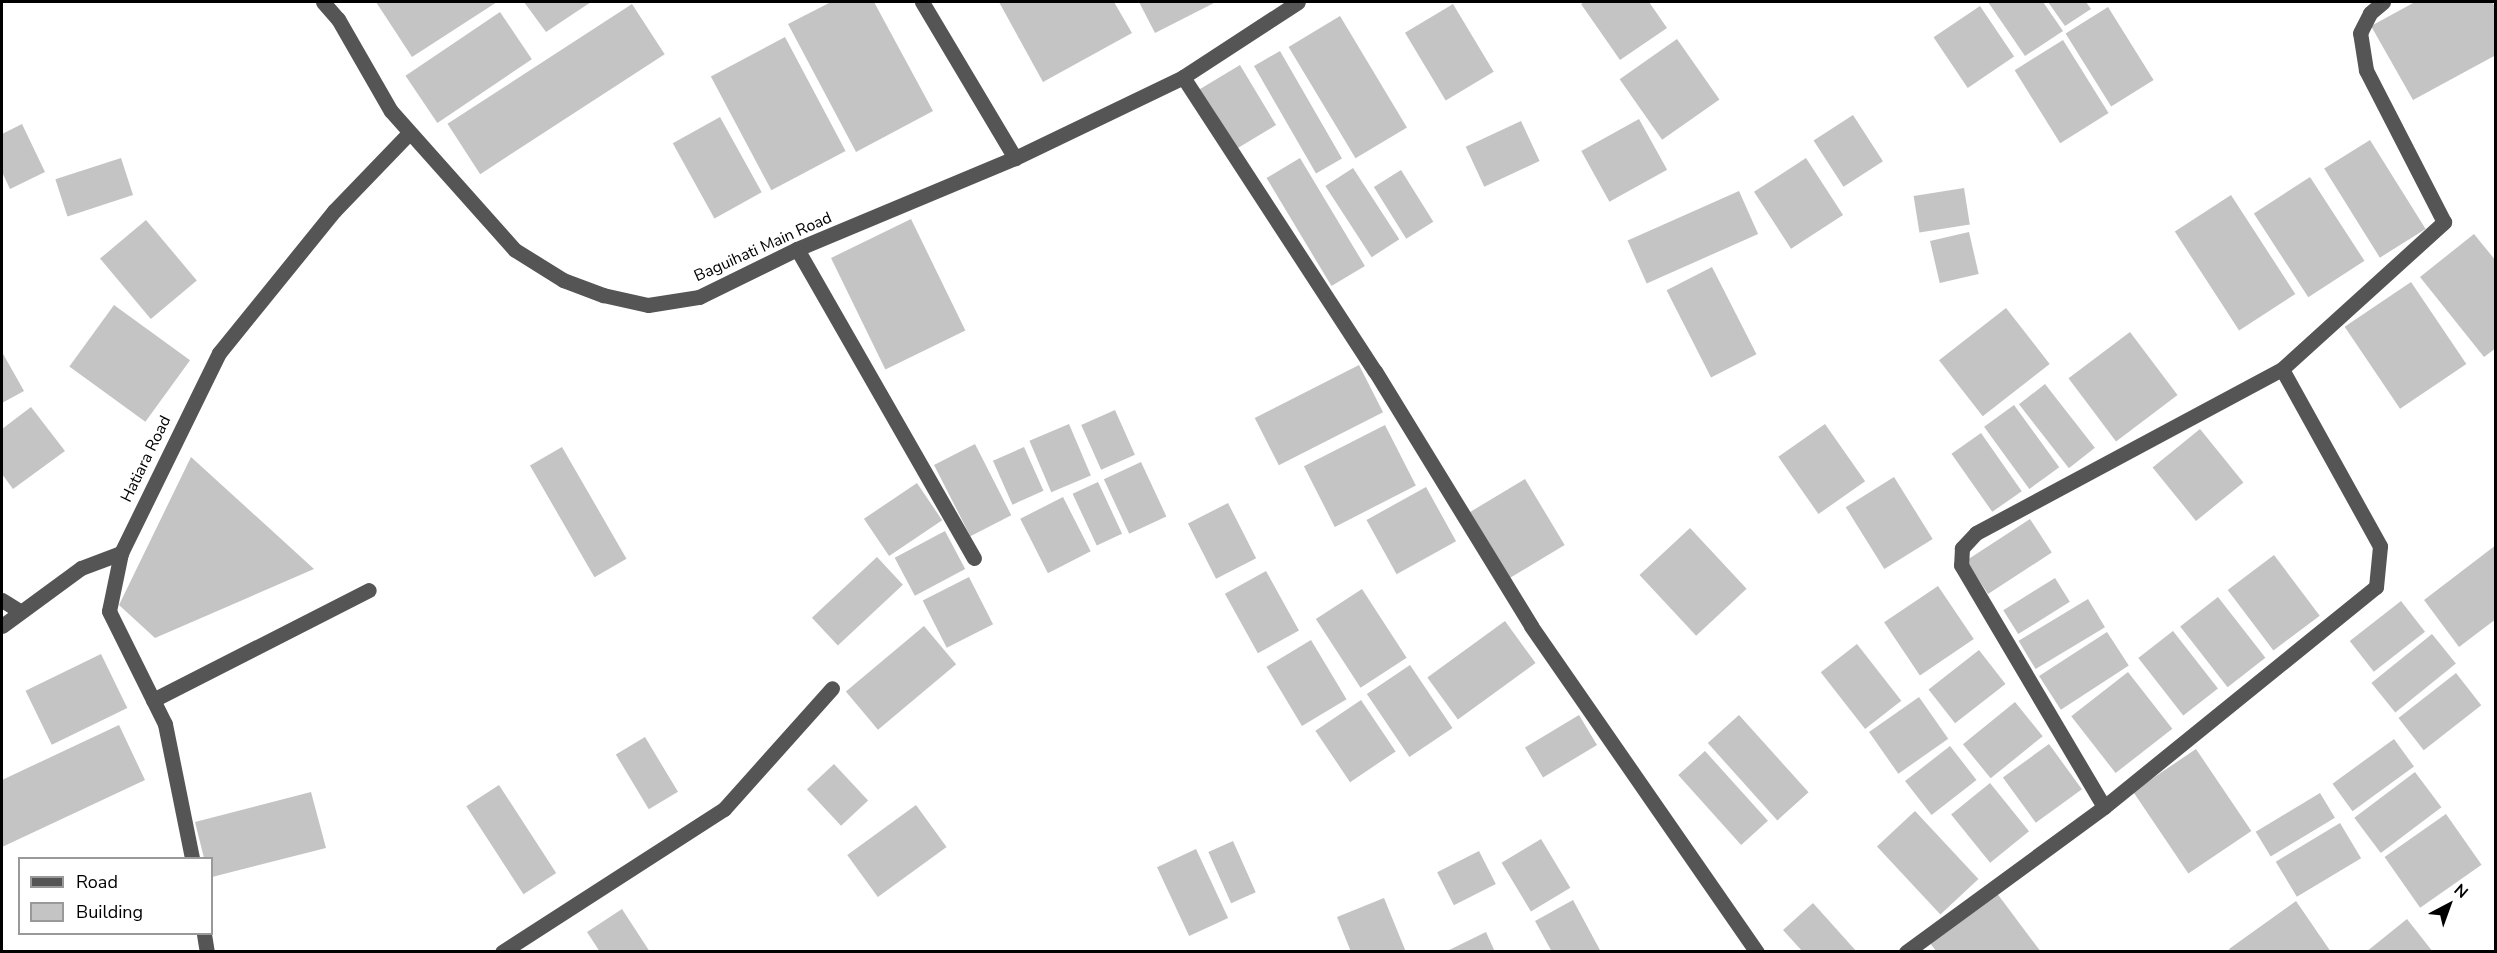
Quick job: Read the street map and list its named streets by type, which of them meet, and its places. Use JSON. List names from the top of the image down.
{
  "streets": {
    "street": ["Baguihati Main Road", "Hatiara Road"]
  },
  "crossings": [
    ["Baguihati Main Road", "Hatiara Road"]
  ],
  "legend": ["Road", "Building"],
  "north": "top right"
}
